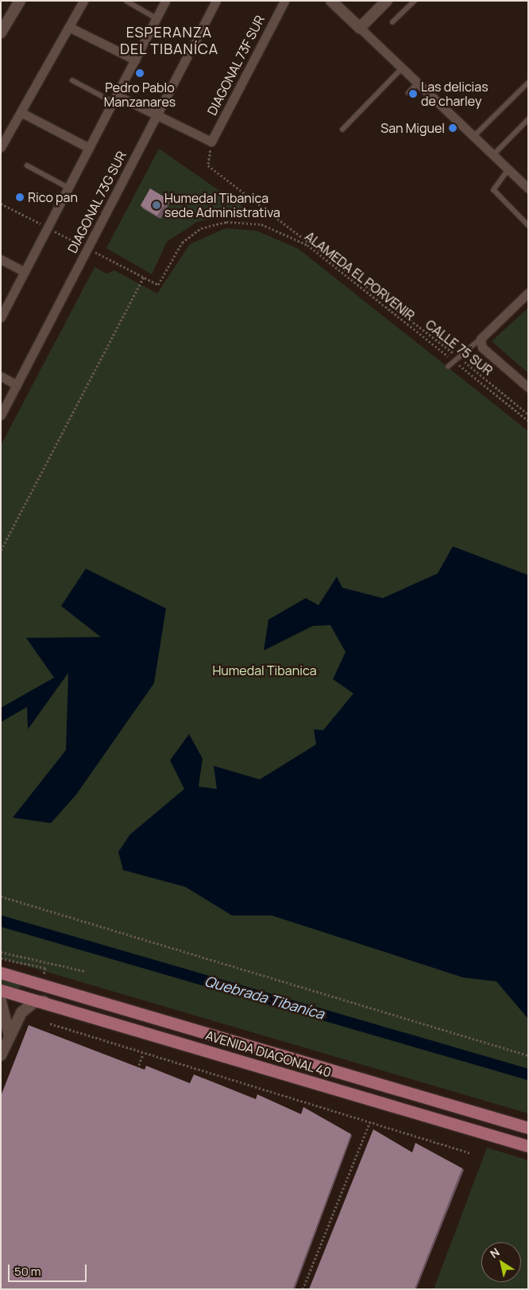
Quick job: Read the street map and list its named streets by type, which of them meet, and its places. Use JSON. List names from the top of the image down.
{
  "streets": {
    "main road": ["AVENIDA DIAGONAL 40"],
    "street": ["DIAGONAL 73F SUR", "DIAGONAL 73G SUR"],
    "path": ["ALAMEDA EL PORVENIR", "CALLE 75 SUR"]
  },
  "crossings": [
    ["DIAGONAL 73F SUR", "CALLE 75 SUR"]
  ],
  "districts": ["ESPERANZA DEL TIBANÍCA"],
  "water": ["Quebrada Tibaníca"],
  "parks": ["Humedal Tibanica"],
  "places": [
    "Pedro Pablo Manzanares",
    "Las delicias de charley",
    "San Miguel",
    "Rico pan",
    "Humedal Tibanica sede Administrativa"
  ],
  "scale_bar": "50 m",
  "north": "top left"
}
